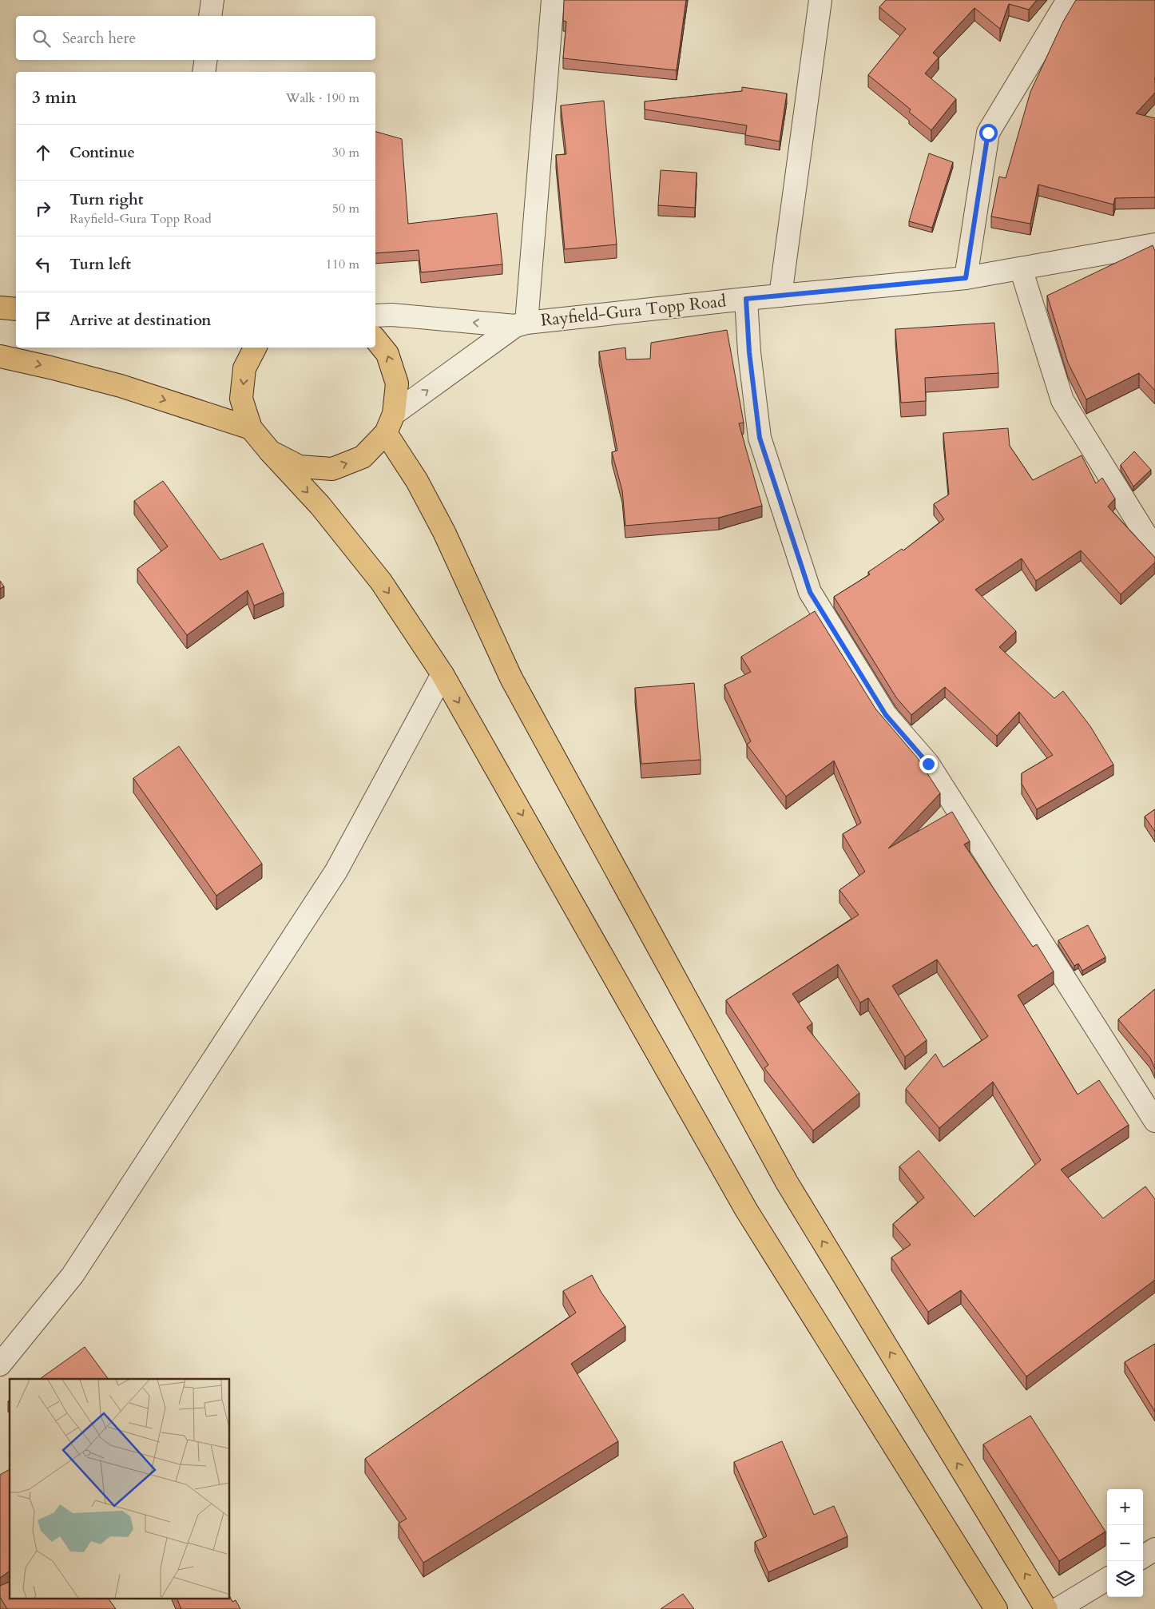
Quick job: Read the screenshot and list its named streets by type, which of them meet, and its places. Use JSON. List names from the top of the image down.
{
  "streets": {
    "street": ["Rayfield-Gura Topp Road"]
  },
  "page": {
    "search": "Search here",
    "heading": ["3 min", "Walk · 190 m"],
    "list": [
      ["Continue", "30 m"],
      ["Turn right", "Rayfield-Gura Topp Road", "50 m"],
      ["Turn left", "110 m"],
      "Arrive at destination"
    ],
    "map_buttons": ["+", "−"]
  }
}
